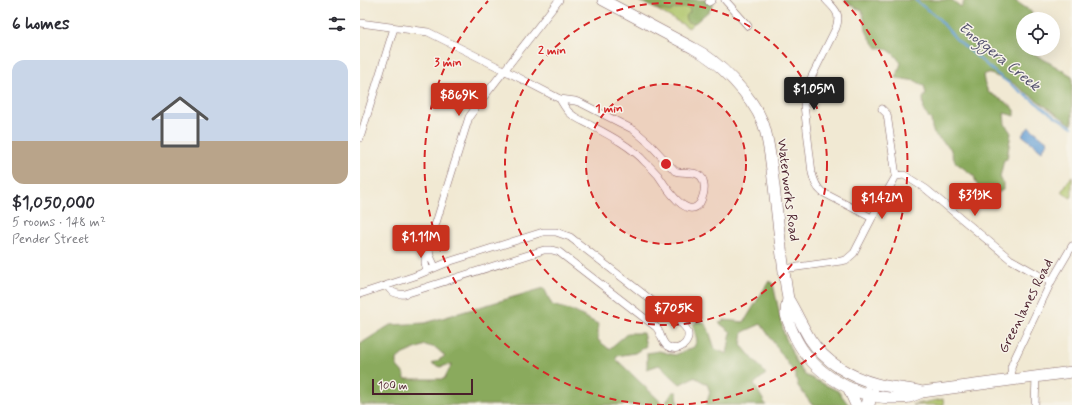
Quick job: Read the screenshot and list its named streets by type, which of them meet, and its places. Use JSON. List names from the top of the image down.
{
  "streets": {
    "main road": ["Waterworks Road"],
    "street": ["Greenlanes Road"]
  },
  "crossings": [
    ["Waterworks Road", "Greenlanes Road"]
  ],
  "water": ["Enoggera Creek"],
  "scale_bar": "100 m",
  "page": {
    "heading": "6 homes",
    "list": [
      {
        "name": "$1,050,000",
        "note": "5 rooms · 148 m² · Pender Street"
      }
    ],
    "price": [
      "$1.05M",
      "$869K",
      "$313K",
      "$1.42M",
      "$1.11M",
      "$705K"
    ],
    "scale": "100 m"
  },
  "rings": ["2 min", "3 min", "1 min"]
}
